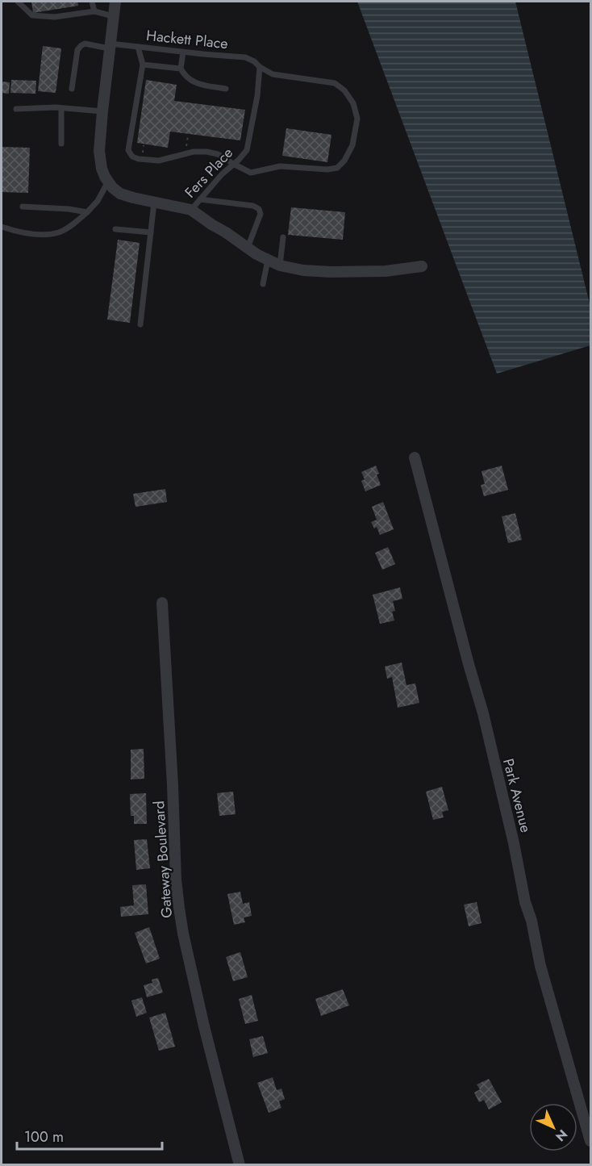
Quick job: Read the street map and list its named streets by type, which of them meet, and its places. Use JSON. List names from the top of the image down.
{
  "streets": {
    "street": ["Park Avenue", "Gateway Boulevard"],
    "lane": ["Hackett Place", "Fers Place"]
  },
  "crossings": [
    ["Hackett Place", "Fers Place"]
  ],
  "scale_bar": "100 m",
  "north": "bottom right"
}
